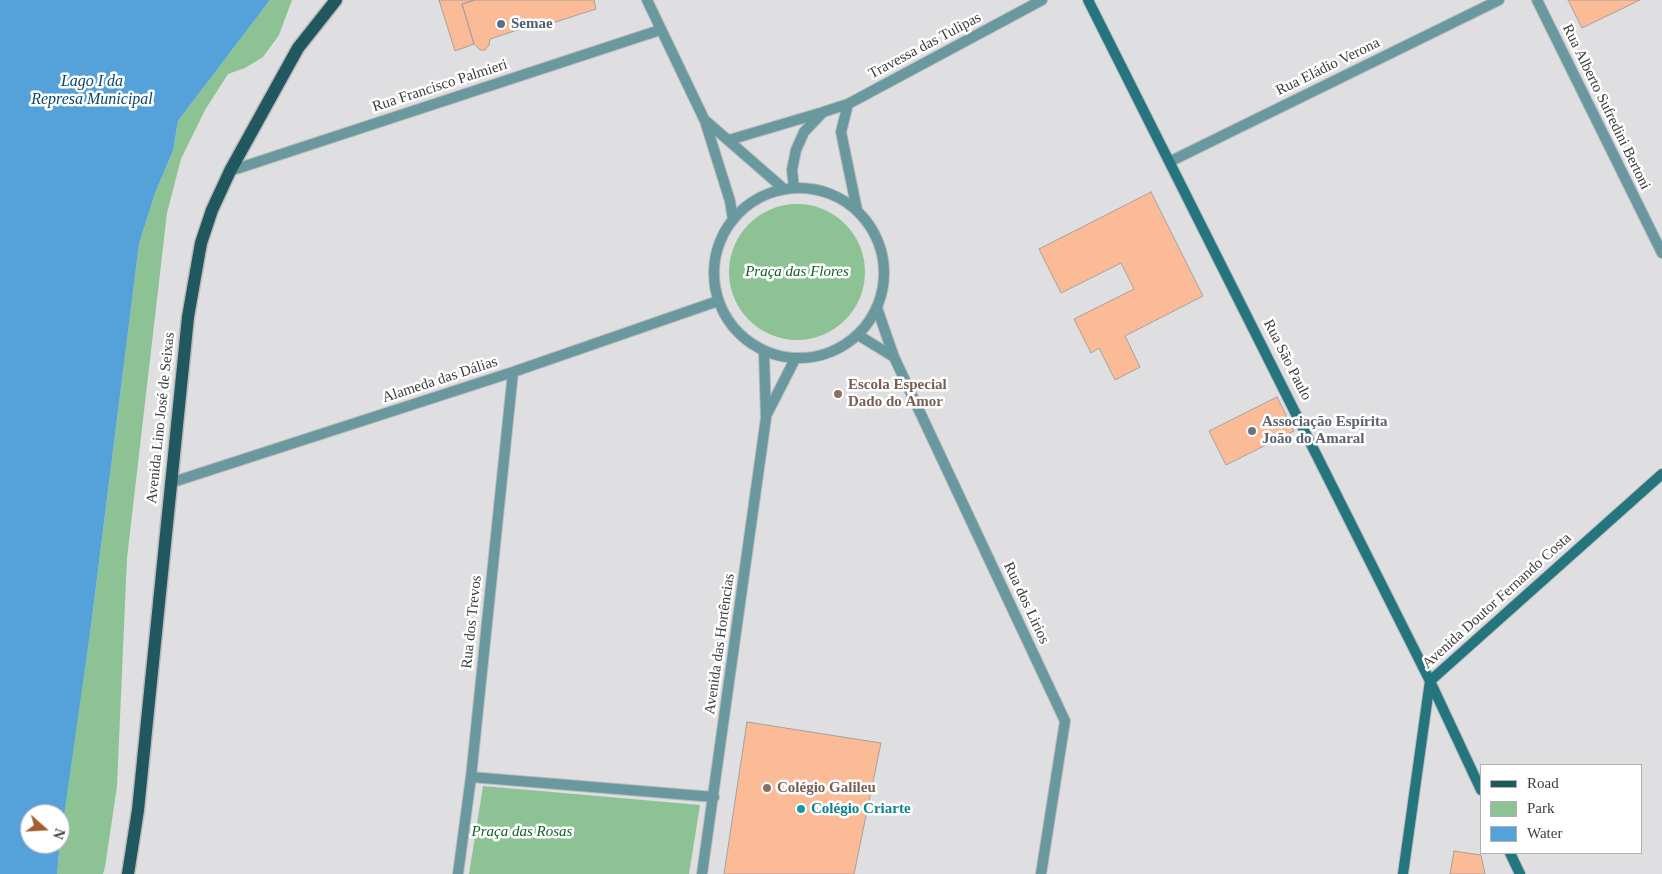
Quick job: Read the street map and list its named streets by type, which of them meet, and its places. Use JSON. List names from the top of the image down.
{
  "streets": {
    "main road": ["Rua São Paulo", "Avenida Lino José de Seixas", "Avenida Doutor Fernando Costa"],
    "street": [
      "Travessa das Tulipas",
      "Rua Eládio Verona",
      "Rua Francisco Palmieri",
      "Rua Alberto Sufredini Bertoni",
      "Alameda das Dálias",
      "Rua dos Lirios",
      "Rua dos Trevos",
      "Avenida das Hortências"
    ]
  },
  "crossings": [
    ["Travessa das Tulipas", "Alameda das Dálias"],
    ["Travessa das Tulipas", "Rua dos Lirios"],
    ["Travessa das Tulipas", "Avenida das Hortências"],
    ["Rua Eládio Verona", "Rua São Paulo"],
    ["Rua Francisco Palmieri", "Avenida Lino José de Seixas"],
    ["Rua São Paulo", "Avenida Doutor Fernando Costa"],
    ["Alameda das Dálias", "Avenida Lino José de Seixas"],
    ["Alameda das Dálias", "Rua dos Lirios"],
    ["Alameda das Dálias", "Rua dos Trevos"],
    ["Alameda das Dálias", "Avenida das Hortências"],
    ["Rua dos Lirios", "Avenida das Hortências"]
  ],
  "water": ["Lago I da Represa Municipal"],
  "parks": ["Praça das Flores", "Praça das Rosas"],
  "places": [
    "Semae",
    "Escola Especial Dado do Amor",
    "Associação Espírita João do Amaral",
    "Colégio Galileu",
    "Colégio Criarte"
  ],
  "legend": ["Road", "Park", "Water"],
  "north": "right"
}
